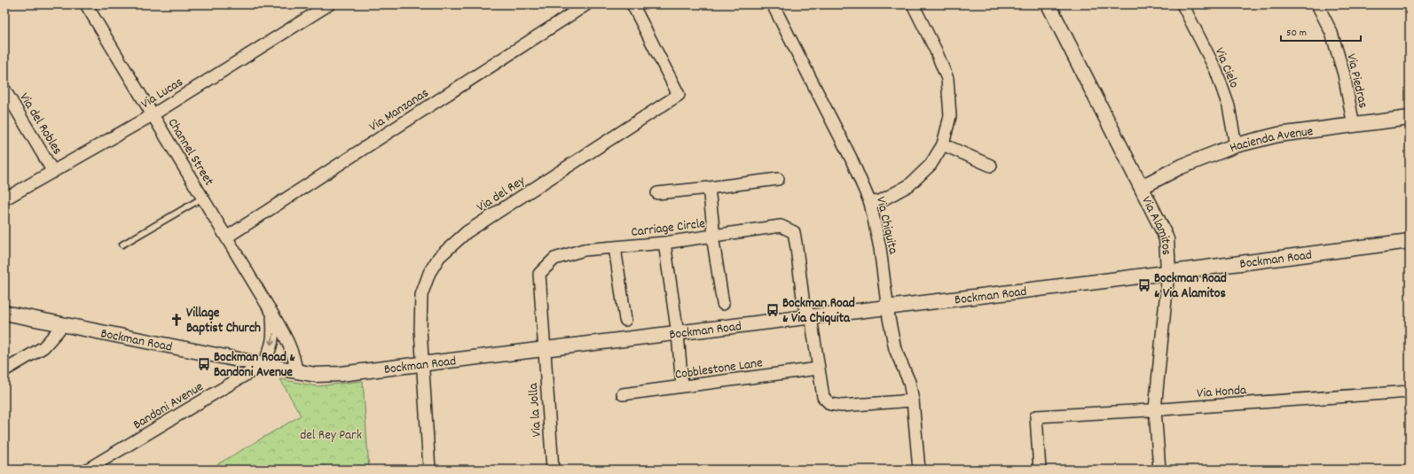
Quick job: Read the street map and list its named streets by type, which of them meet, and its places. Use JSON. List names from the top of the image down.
{
  "streets": {
    "street": [
      "Via Cielo",
      "Via Piedras",
      "Via Lucas",
      "Via Manzanas",
      "Via del Robles",
      "Hacienda Avenue",
      "Channel Street",
      "Via del Rey",
      "Via Chiquita",
      "Via Alamitos",
      "Carriage Circle",
      "Bockman Road",
      "Cobblestone Lane",
      "Via Honda",
      "Bandoni Avenue",
      "Via la Jolla"
    ]
  },
  "crossings": [
    ["Via Cielo", "Hacienda Avenue"],
    ["Via Piedras", "Hacienda Avenue"],
    ["Via Lucas", "Via del Robles"],
    ["Via Lucas", "Channel Street"],
    ["Via Manzanas", "Channel Street"],
    ["Hacienda Avenue", "Via Alamitos"],
    ["Channel Street", "Bockman Road"],
    ["Channel Street", "Bandoni Avenue"],
    ["Via del Rey", "Bockman Road"],
    ["Via Chiquita", "Bockman Road"],
    ["Via Alamitos", "Bockman Road"],
    ["Via Alamitos", "Via Honda"],
    ["Carriage Circle", "Bockman Road"],
    ["Carriage Circle", "Via la Jolla"],
    ["Bockman Road", "Bandoni Avenue"],
    ["Bockman Road", "Via la Jolla"]
  ],
  "parks": ["del Rey Park"],
  "places": {
    "bus stop": ["Bockman Road & Via Alamitos", "Bockman Road & Via Chiquita", "Bockman Road & Bandoni Avenue"],
    "church": ["Village Baptist Church"]
  },
  "scale_bar": "50 m"
}
